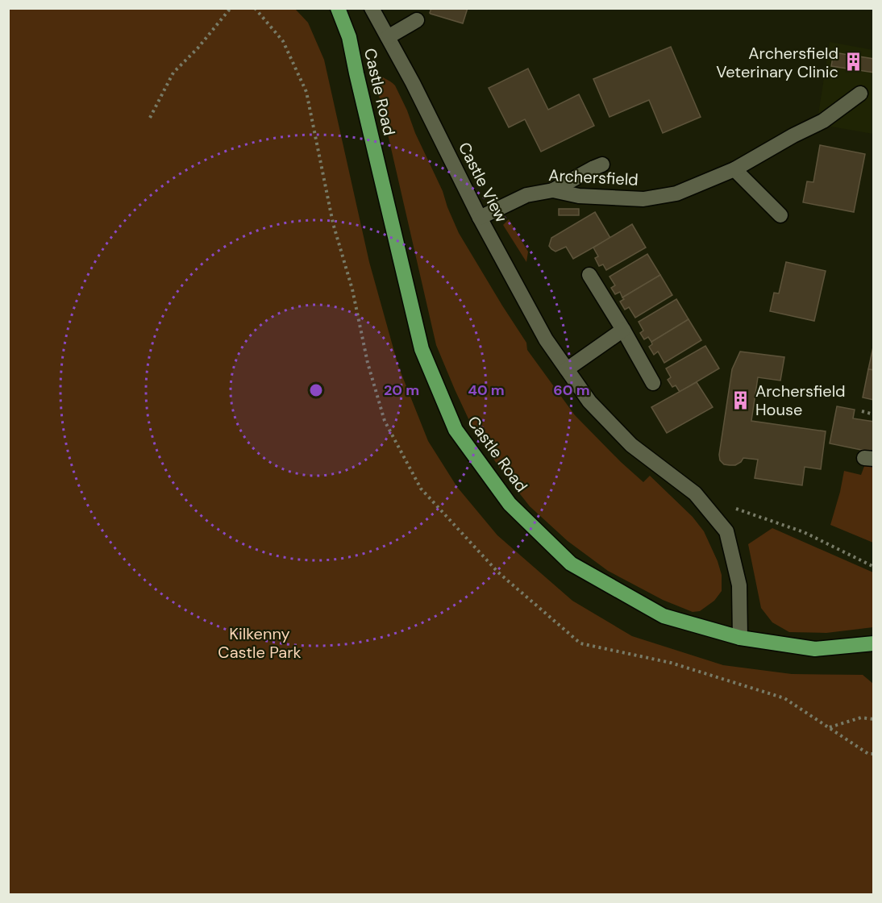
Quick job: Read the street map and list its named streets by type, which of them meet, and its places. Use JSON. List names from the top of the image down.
{
  "streets": {
    "main road": ["Castle Road"],
    "street": ["Archersfield", "Castle View"]
  },
  "crossings": [
    ["Castle Road", "Castle View"],
    ["Archersfield", "Castle View"]
  ],
  "parks": ["Kilkenny Castle Park"],
  "places": {
    "building": ["Archersfield Veterinary Clinic", "Archersfield House"]
  },
  "rings": ["20 m", "40 m", "60 m"]
}
